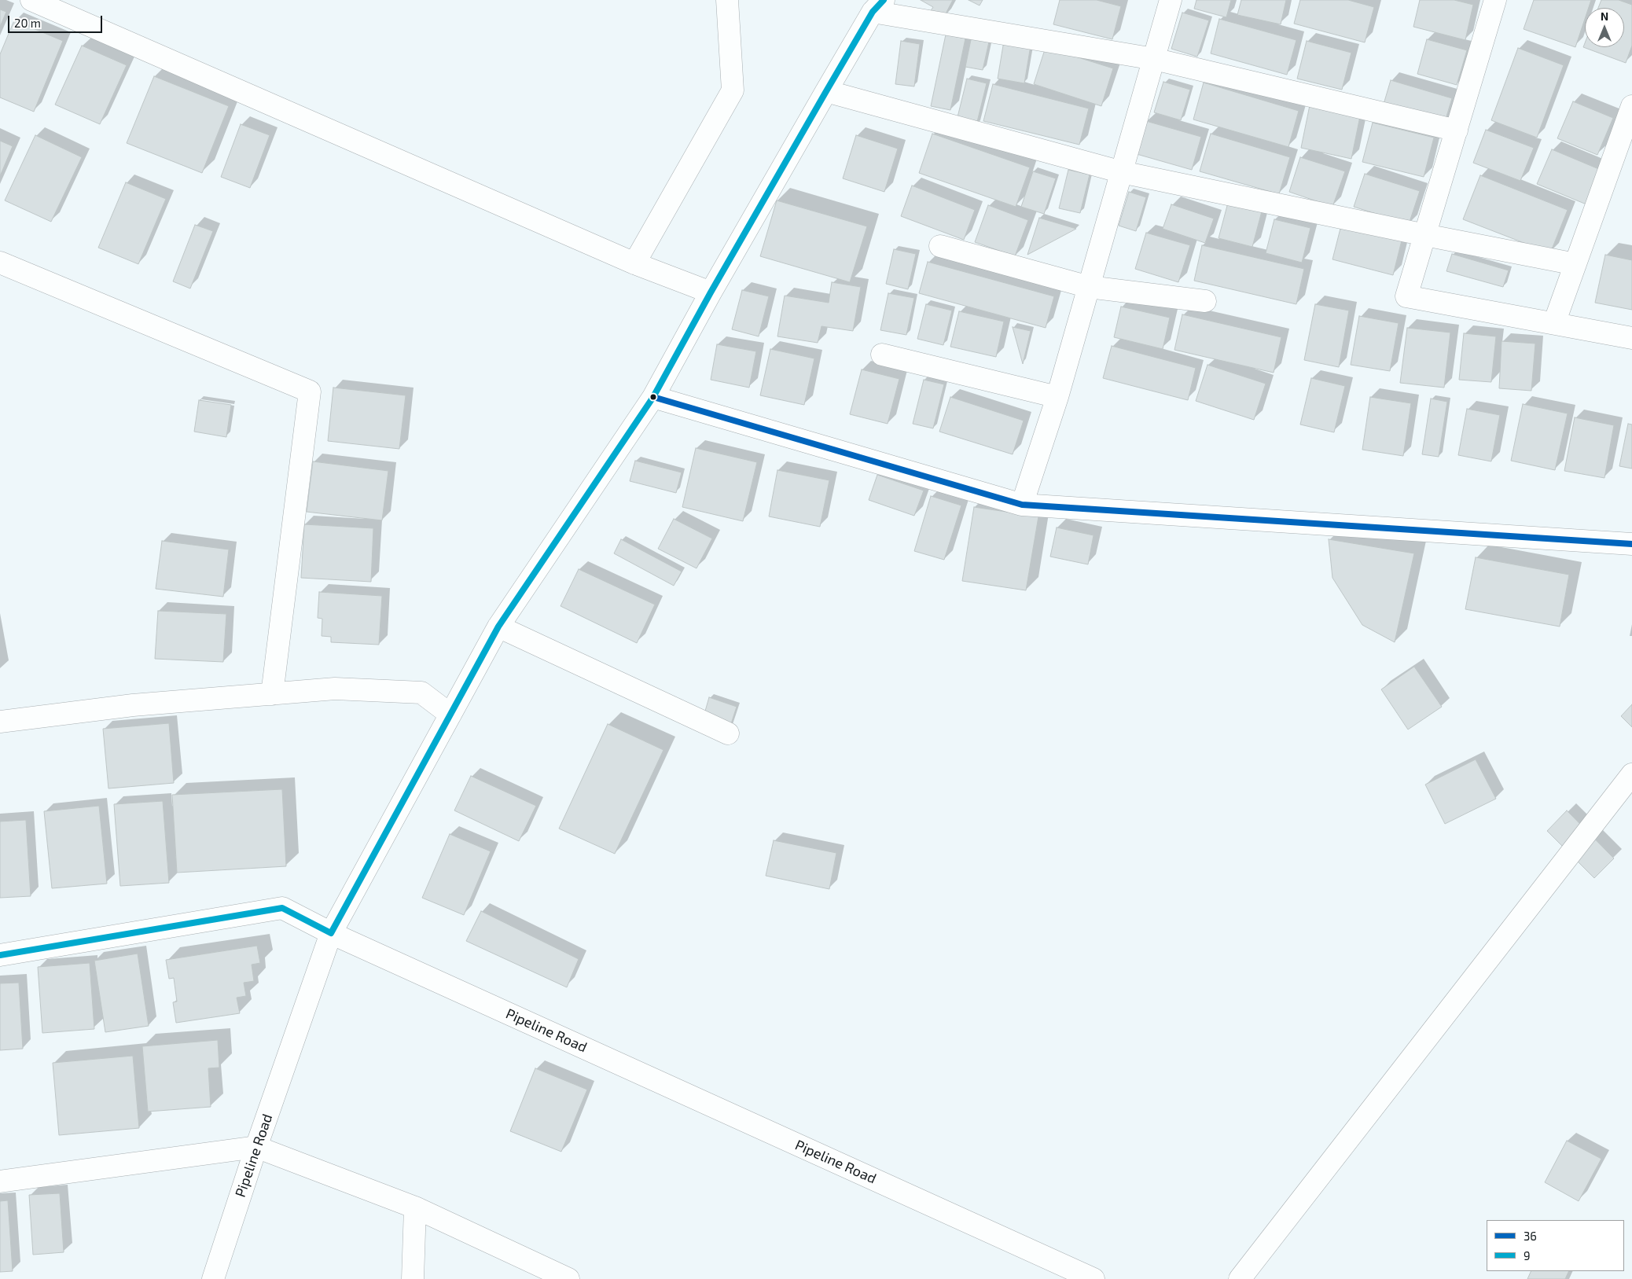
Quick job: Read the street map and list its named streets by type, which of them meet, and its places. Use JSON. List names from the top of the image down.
{
  "streets": {
    "street": ["Pipeline Road"]
  },
  "lines": ["transit line 9", "transit line 36"],
  "legend": ["36", "9"],
  "scale_bar": "20 m",
  "north": "top"
}
